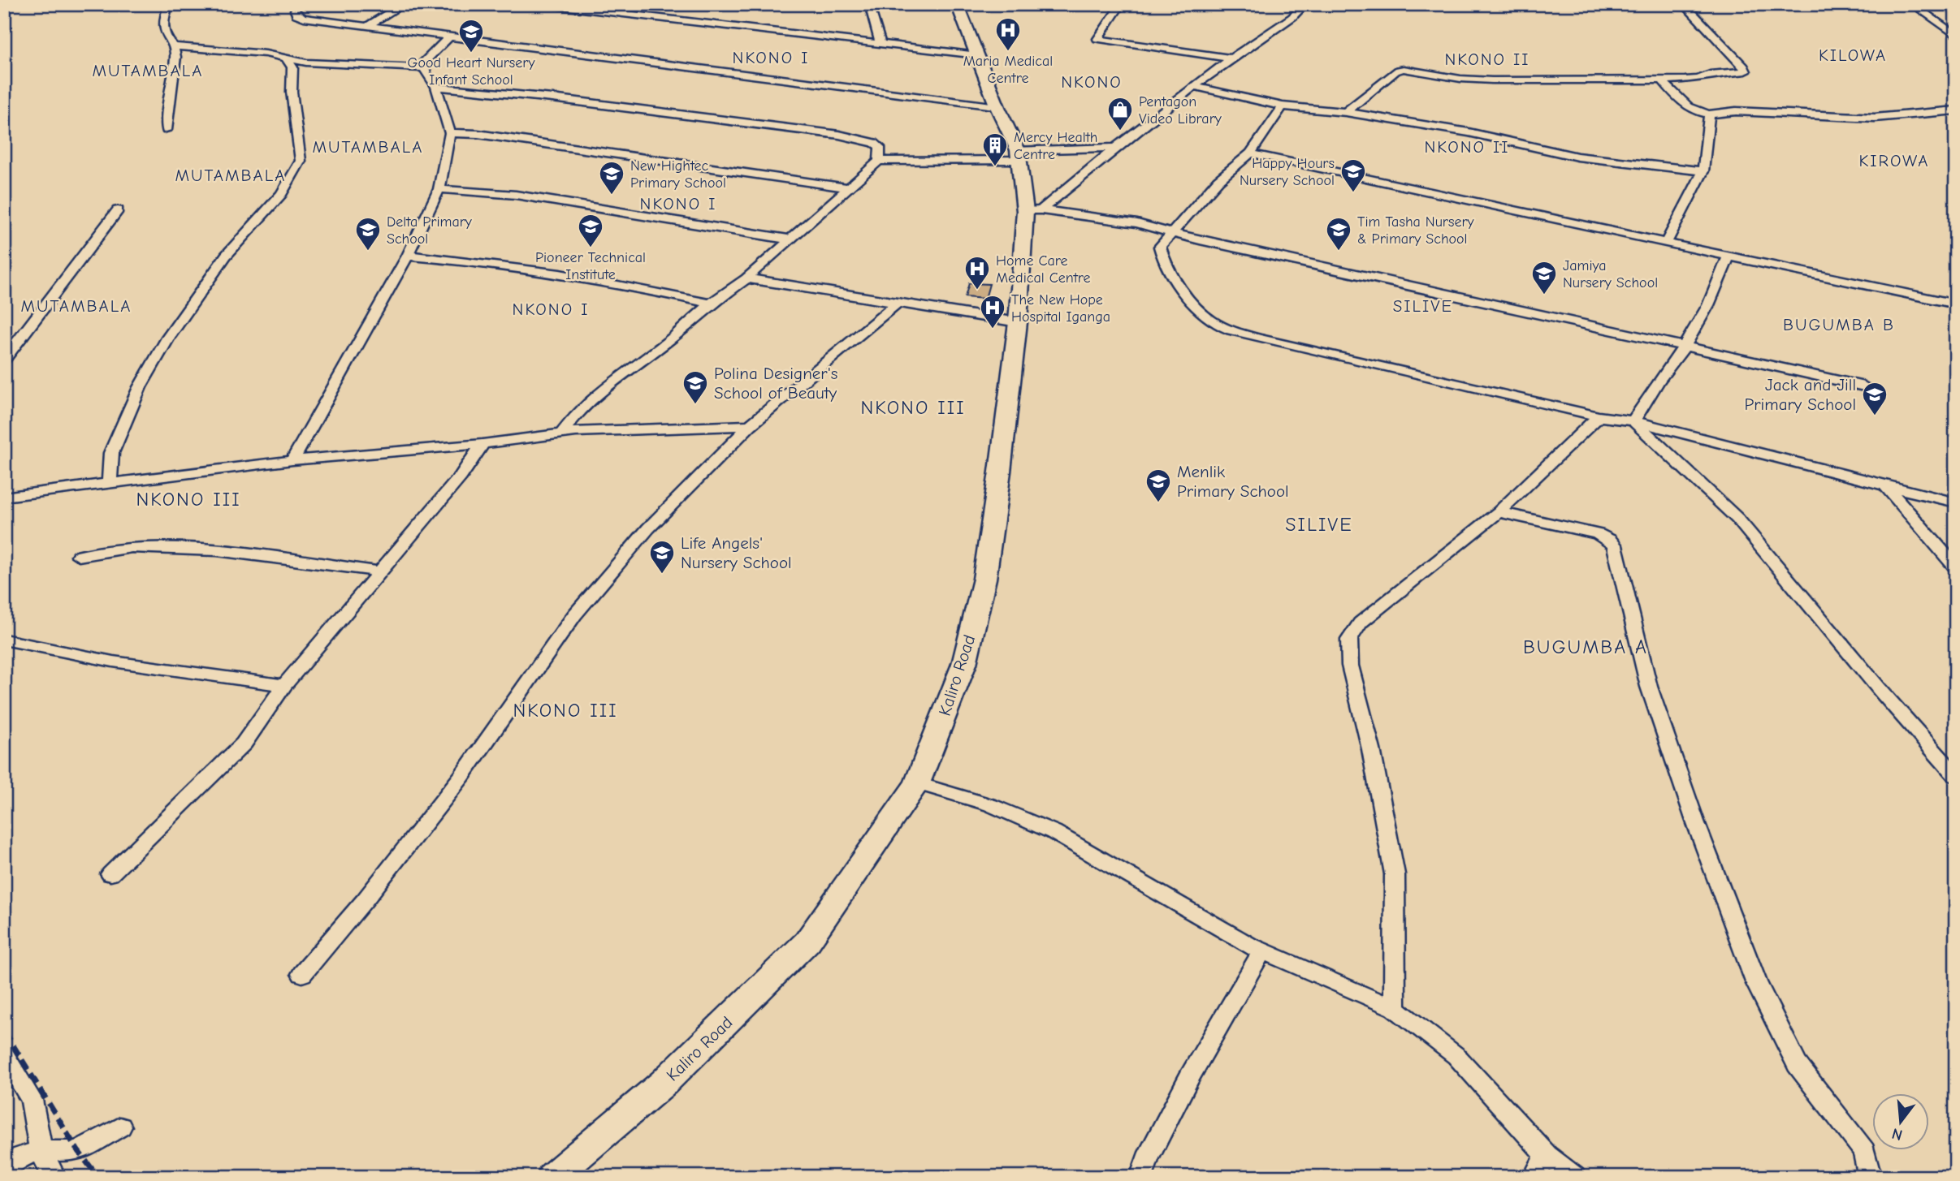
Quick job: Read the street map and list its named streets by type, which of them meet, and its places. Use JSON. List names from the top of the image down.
{
  "streets": {
    "main road": ["Kaliro Road"]
  },
  "districts": [
    "KILOWA",
    "NKONO I",
    "NKONO II",
    "MUTAMBALA",
    "NKONO",
    "MUTAMBALA",
    "NKONO II",
    "KIROWA",
    "MUTAMBALA",
    "NKONO I",
    "MUTAMBALA",
    "SILIVE",
    "NKONO I",
    "BUGUMBA B",
    "NKONO III",
    "NKONO III",
    "SILIVE",
    "BUGUMBA A",
    "NKONO III"
  ],
  "places": {
    "hospital": ["Maria Medical Centre", "Home Care Medical Centre", "The New Hope Hospital Iganga"],
    "school or university": [
      "Good Heart Nursery Infant School",
      "Happy Hours Nursery School",
      "New Hightec Primary School",
      "Pioneer Technical Institute",
      "Delta Primary School",
      "Tim Tasha Nursery & Primary School",
      "Jamiya Nursery School",
      "Polina Designer's School of Beauty",
      "Jack and Jill Primary School",
      "Menlik Primary School",
      "Life Angels' Nursery School"
    ],
    "shop": ["Pentagon Video Library"],
    "building": ["Mercy Health Centre"]
  },
  "north": "bottom"
}
